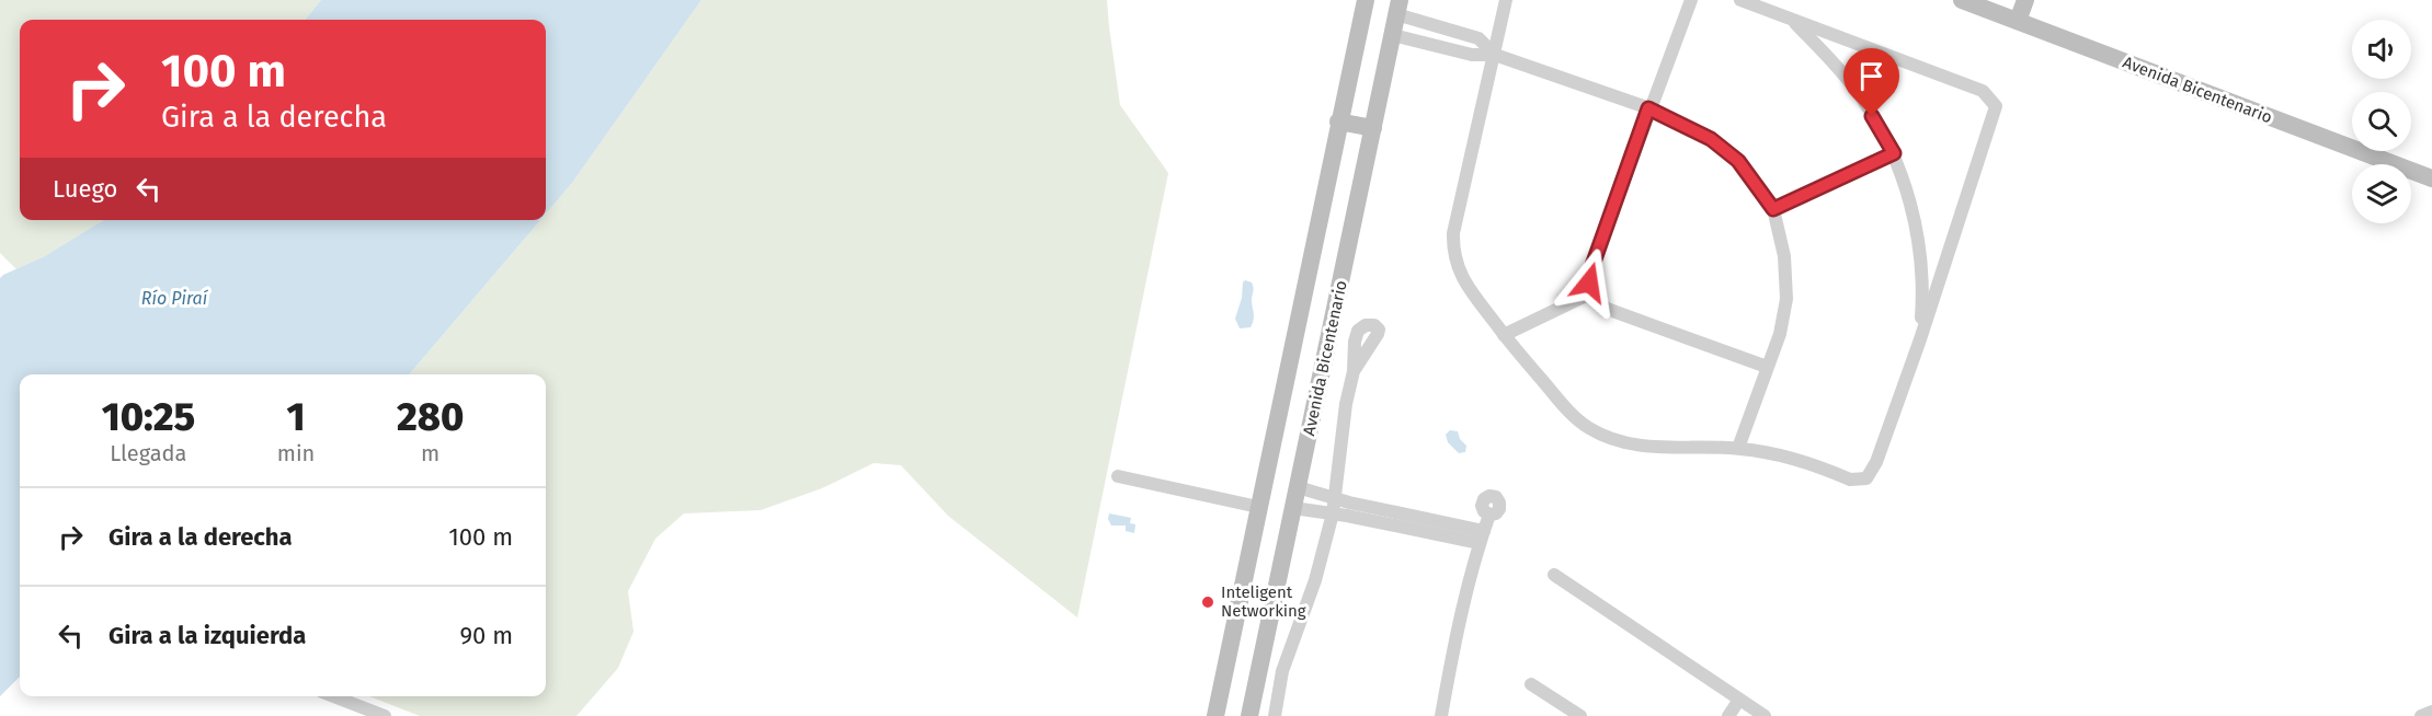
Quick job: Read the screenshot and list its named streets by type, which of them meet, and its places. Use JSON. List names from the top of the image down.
{
  "streets": {
    "street": ["Avenida Bicentenario"]
  },
  "water": ["Río Piraí"],
  "places": ["Inteligent Networking"],
  "page": {
    "turn": ["100 m", "Gira a la derecha"],
    "then": "Luego",
    "eta": [
      "10:25",
      "Llegada",
      "1",
      "min",
      "280",
      "m"
    ],
    "list": [
      {
        "name": "Gira a la derecha",
        "value": "100 m"
      },
      {
        "name": "Gira a la izquierda",
        "value": "90 m"
      }
    ]
  }
}
